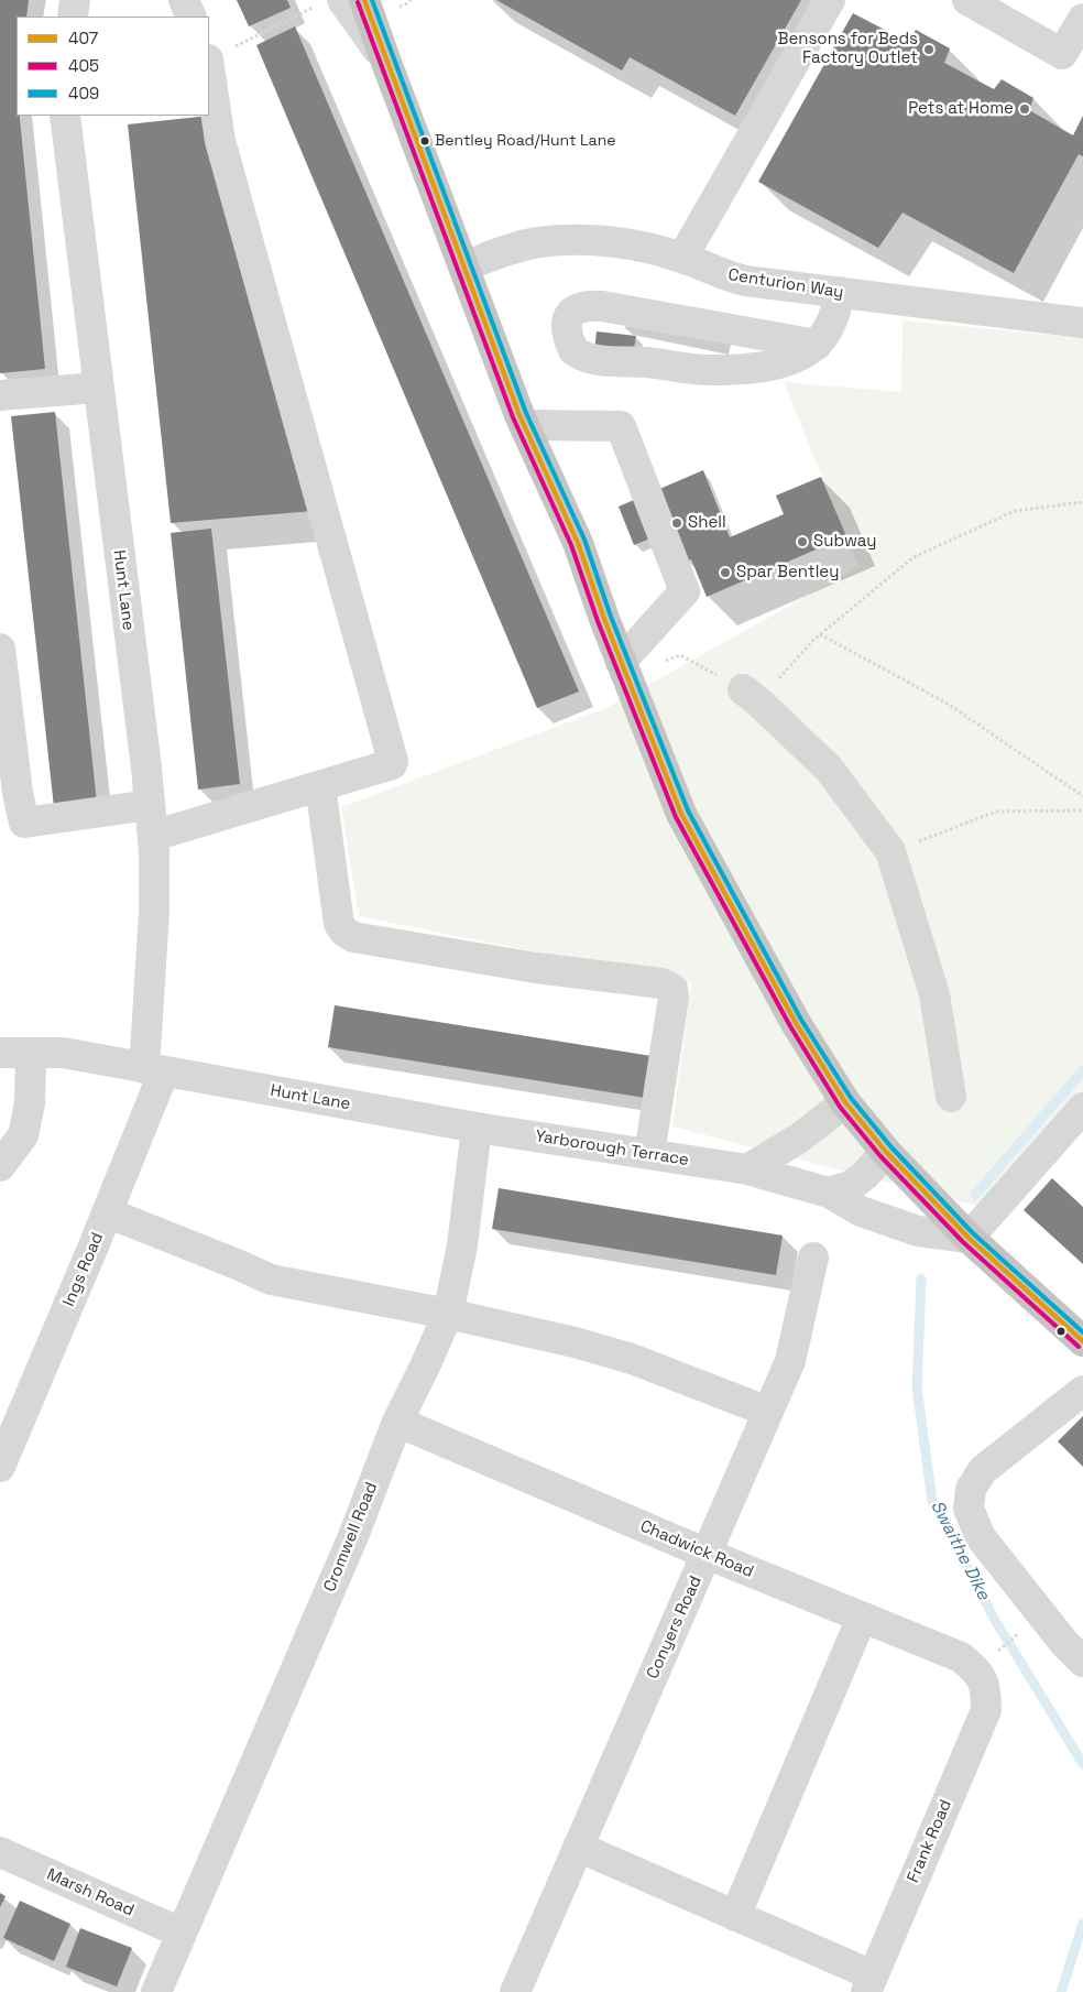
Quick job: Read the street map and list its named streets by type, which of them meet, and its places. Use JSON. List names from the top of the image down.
{
  "streets": {
    "street": [
      "Centurion Way",
      "Hunt Lane",
      "Yarborough Terrace",
      "Ings Road",
      "Cromwell Road",
      "Chadwick Road",
      "Conyers Road",
      "Frank Road",
      "Marsh Road"
    ]
  },
  "crossings": [
    ["Hunt Lane", "Yarborough Terrace"],
    ["Hunt Lane", "Ings Road"],
    ["Hunt Lane", "Cromwell Road"],
    ["Yarborough Terrace", "Cromwell Road"],
    ["Cromwell Road", "Chadwick Road"],
    ["Cromwell Road", "Marsh Road"],
    ["Chadwick Road", "Conyers Road"],
    ["Chadwick Road", "Frank Road"]
  ],
  "water": ["Swaithe Dike"],
  "places": [
    "Bensons for Beds Factory Outlet",
    "Pets at Home",
    "Bentley Road/Hunt Lane",
    "Shell",
    "Subway",
    "Spar Bentley"
  ],
  "lines": ["transit line 407", "transit line 409", "transit line 405"],
  "legend": ["407", "405", "409"]
}
